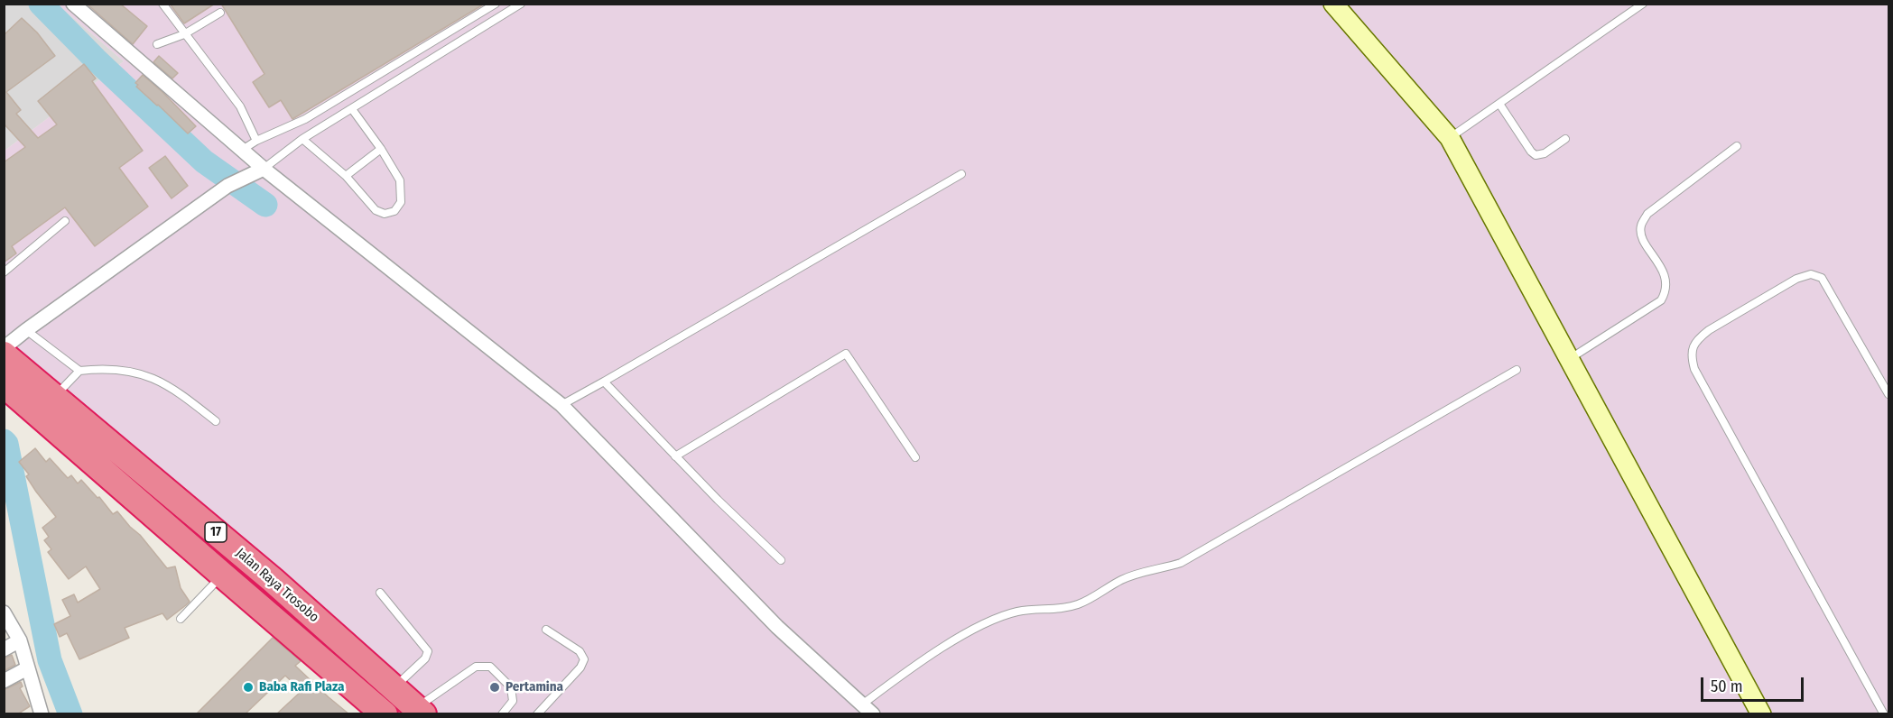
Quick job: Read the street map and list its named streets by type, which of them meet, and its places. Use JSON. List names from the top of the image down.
{
  "streets": {
    "highway": ["17", "Jalan Raya Trosobo"]
  },
  "places": ["Baba Rafi Plaza", "Pertamina"],
  "scale_bar": "50 m"
}
